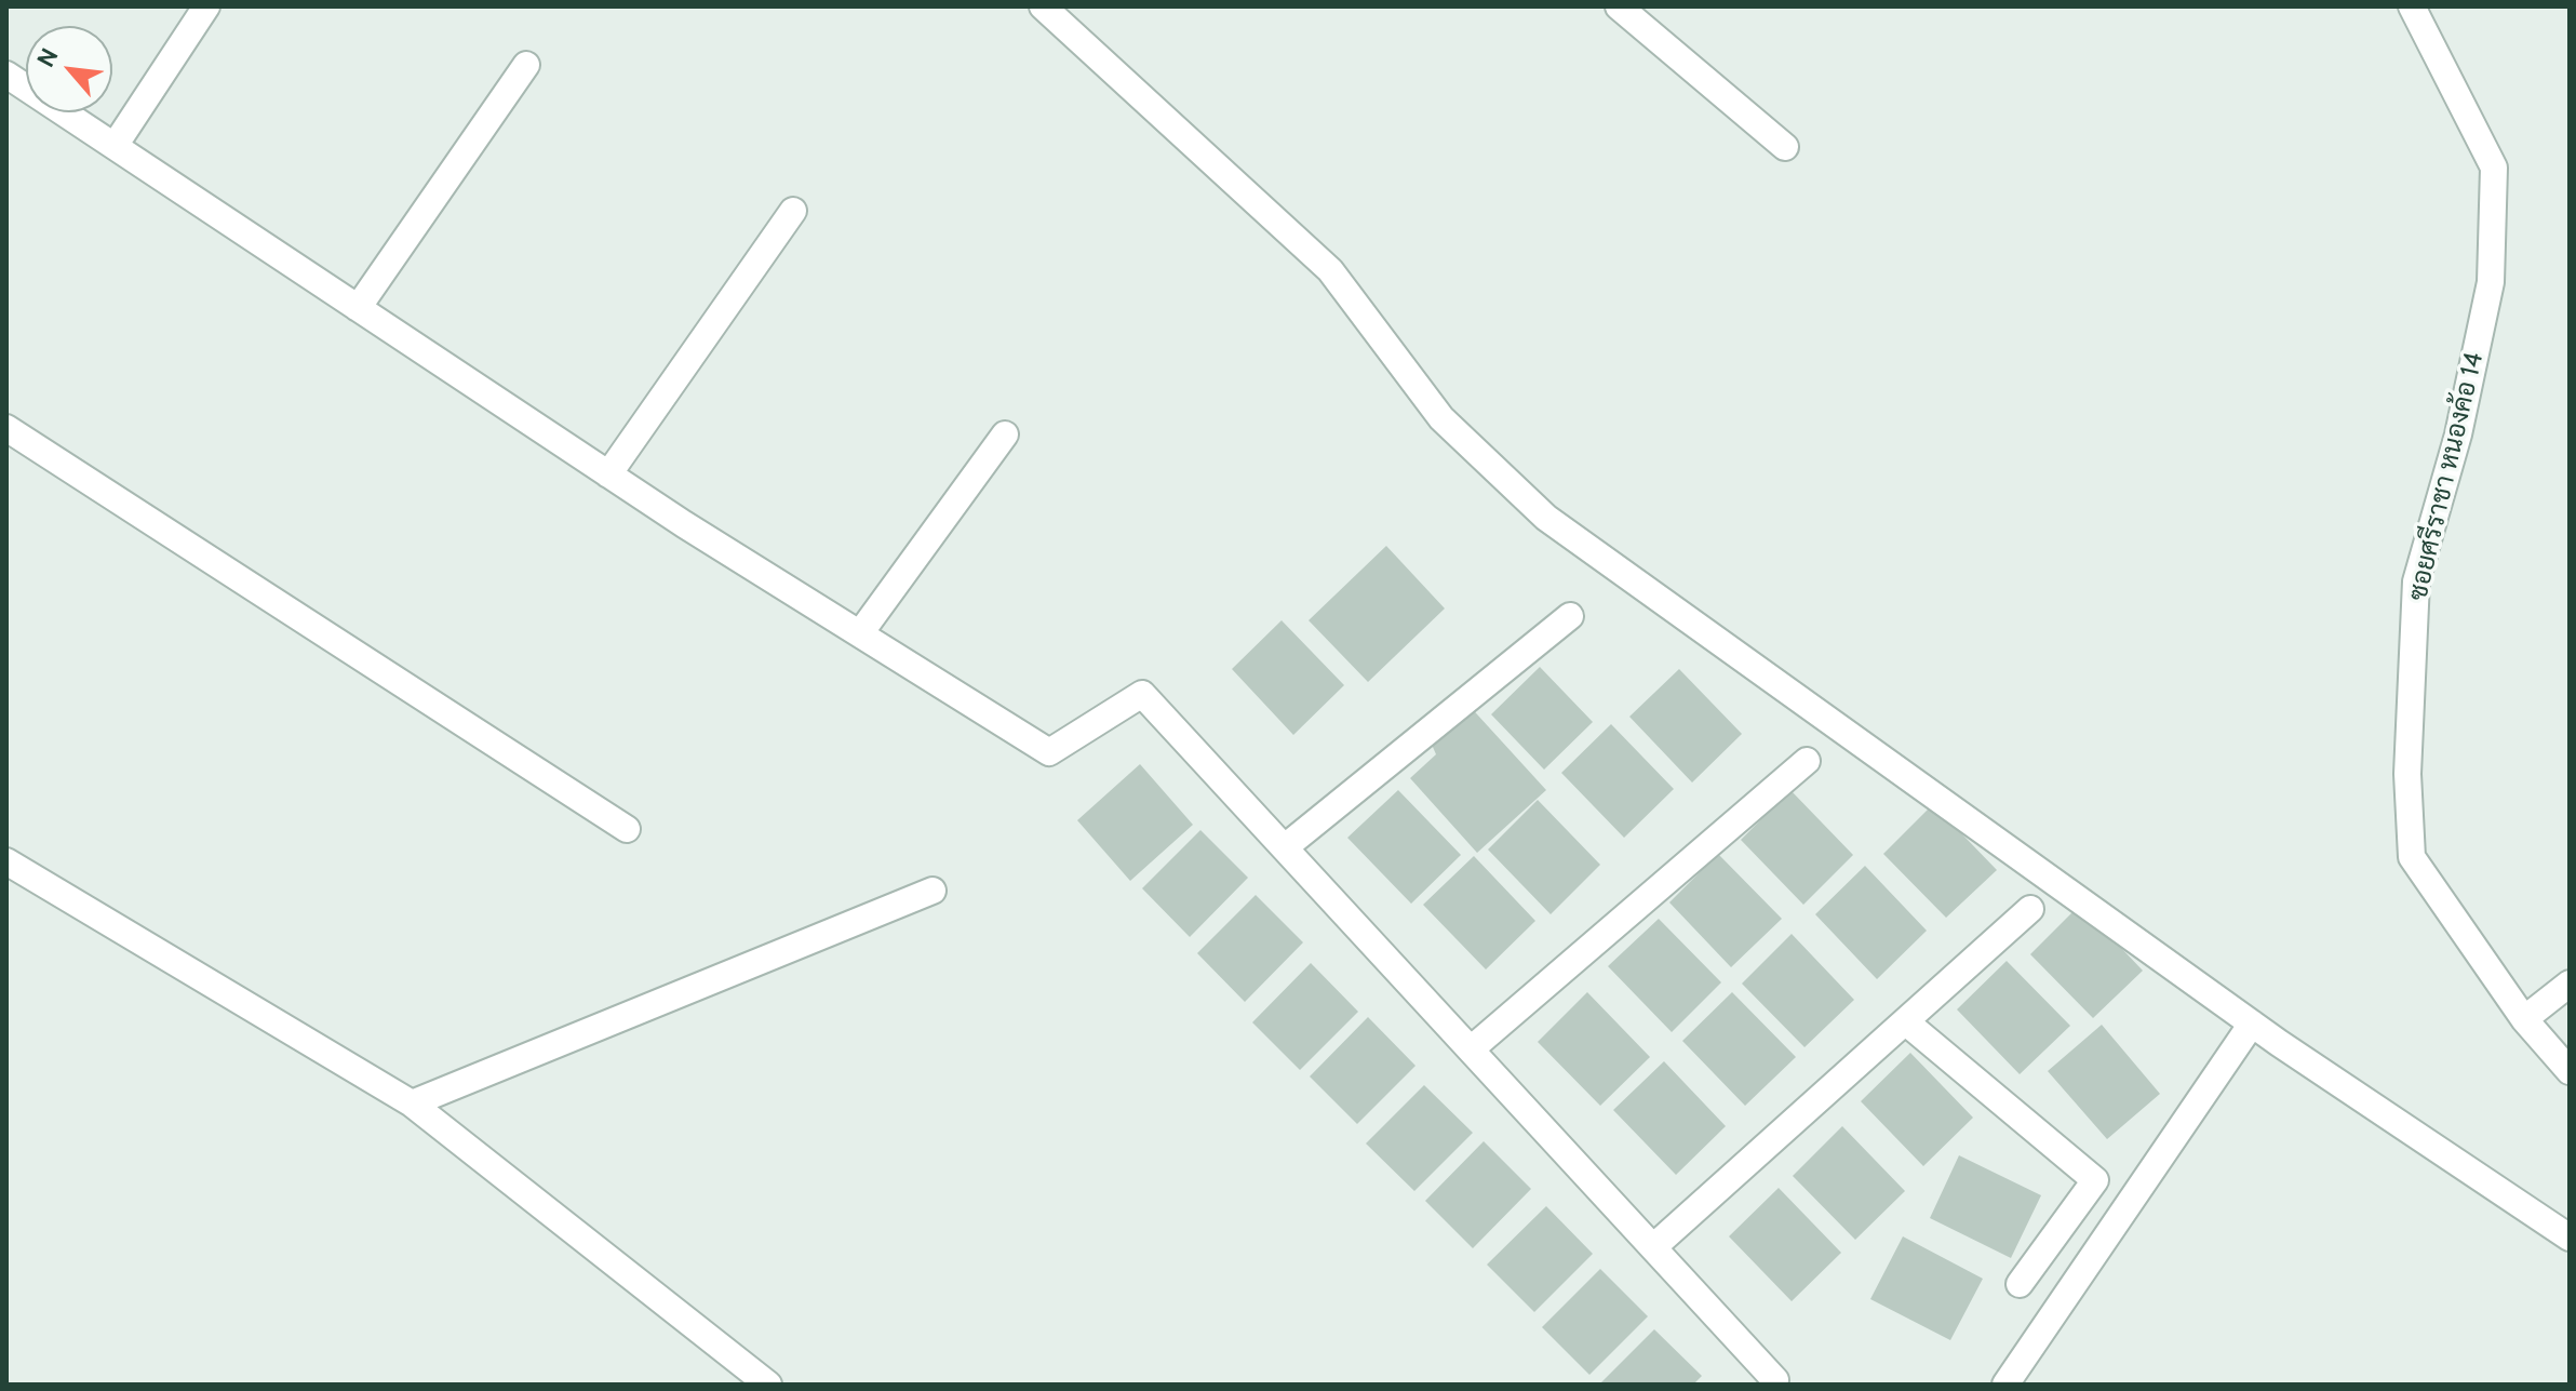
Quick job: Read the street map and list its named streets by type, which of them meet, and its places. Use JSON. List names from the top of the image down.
{
  "streets": {
    "street": ["ซอยศรีราชา หนองค้อ 14"]
  },
  "north": "top left"
}
